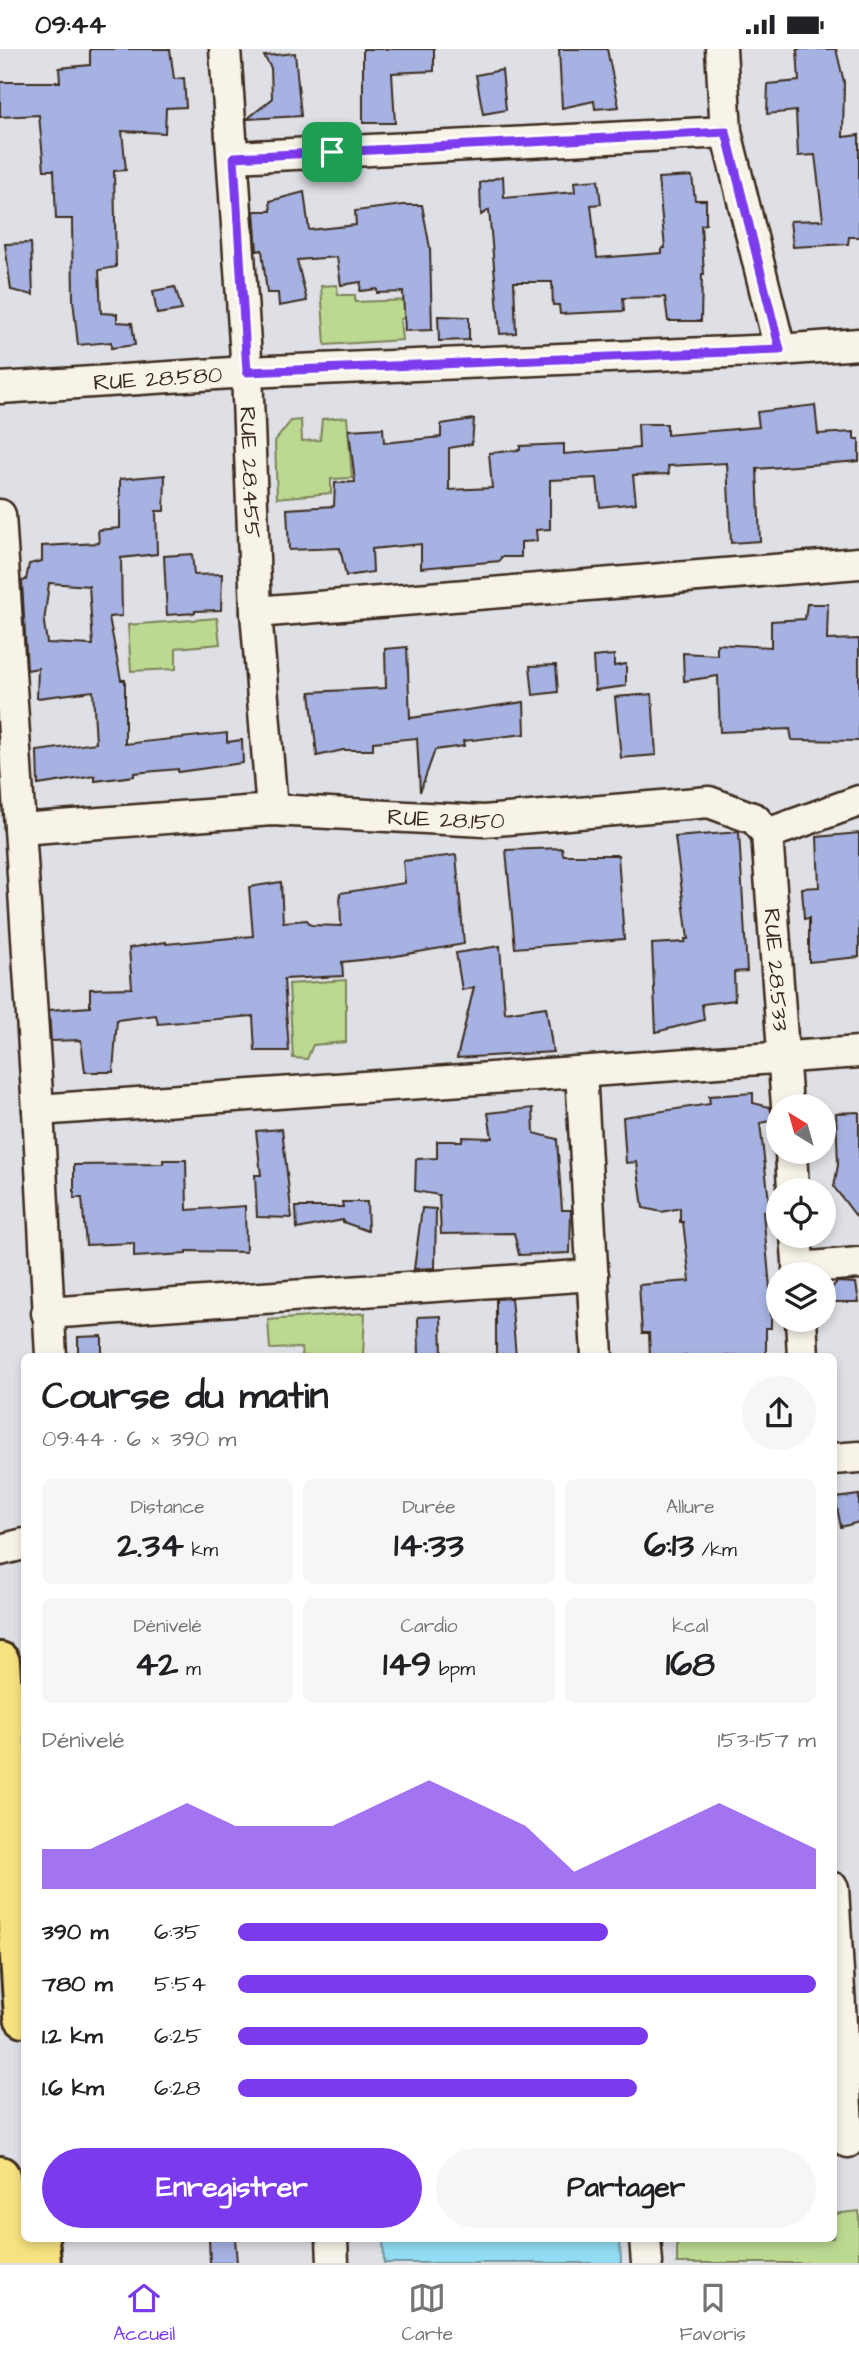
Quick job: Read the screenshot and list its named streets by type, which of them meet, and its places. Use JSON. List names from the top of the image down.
{
  "streets": {
    "street": [
      "RUE 28.580",
      "RUE 28.455",
      "RUE 28.150",
      "RUE 28.533"
    ]
  },
  "crossings": [
    ["RUE 28.580", "RUE 28.455"],
    ["RUE 28.455", "RUE 28.150"],
    ["RUE 28.150", "RUE 28.533"]
  ],
  "north": "top left",
  "page": {
    "status": "09:44",
    "heading": ["Course du matin", "09:44 · 6 × 390 m"],
    "stats": [
      ["Distance", "2.34 km"],
      ["Durée", "14:33"],
      ["Allure", "6:13 /km"],
      ["Dénivelé", "42 m"],
      ["Cardio", "149 bpm"],
      ["kcal", "168"]
    ],
    "chart": ["Dénivelé", "153–157 m"],
    "list": [
      {
        "name": "390 m",
        "note": "6:35"
      },
      {
        "name": "780 m",
        "note": "5:54"
      },
      {
        "name": "1.2 km",
        "note": "6:25"
      },
      {
        "name": "1.6 km",
        "note": "6:28"
      }
    ],
    "buttons": ["Enregistrer", "Partager"],
    "tabs": ["Accueil", "Carte", "Favoris"]
  }
}
